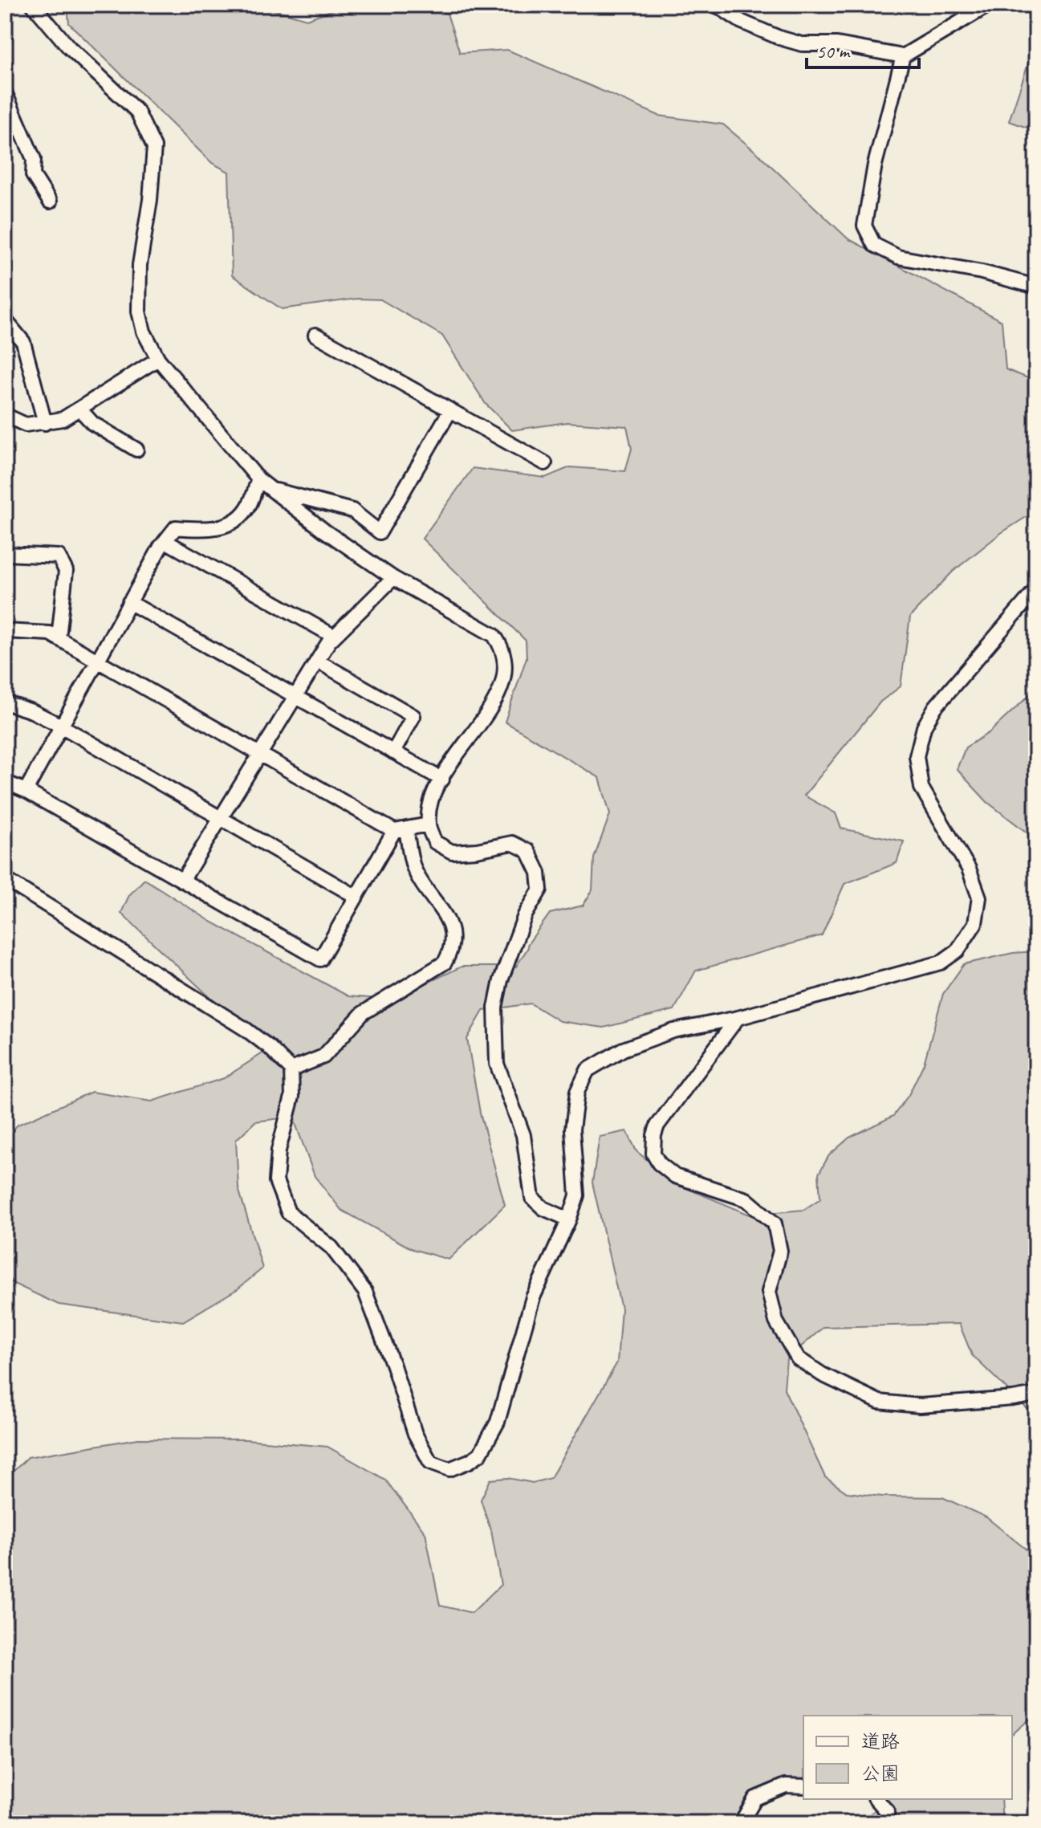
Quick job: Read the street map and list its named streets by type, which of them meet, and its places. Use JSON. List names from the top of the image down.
{
  "legend": ["道路", "公園"],
  "scale_bar": "50 m"
}
